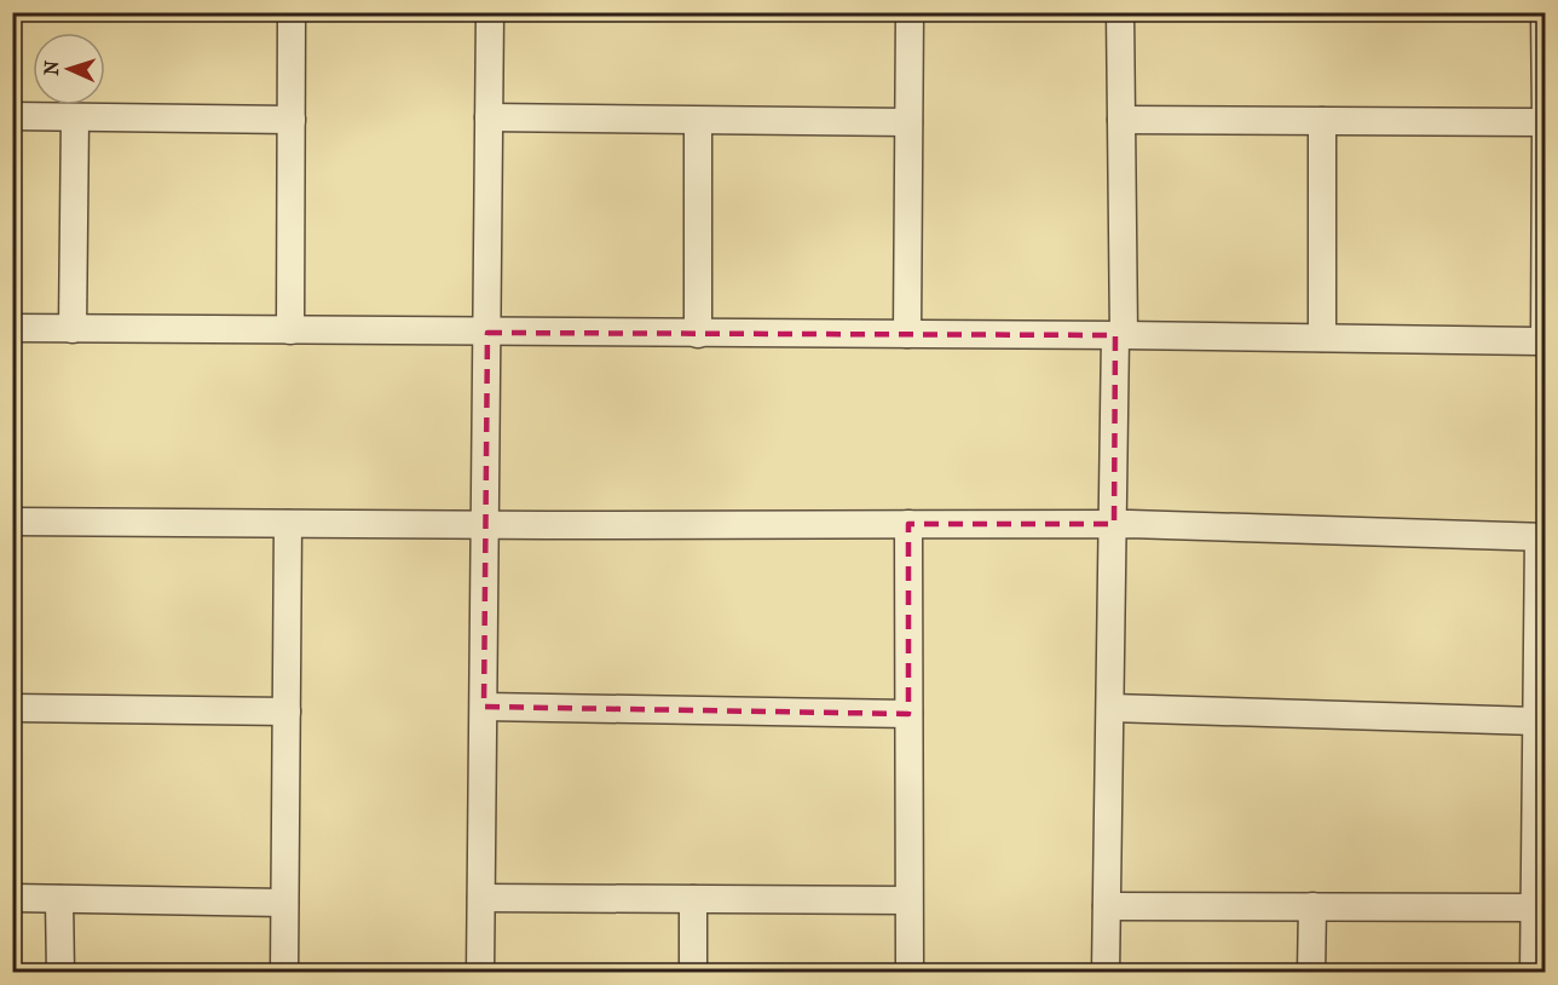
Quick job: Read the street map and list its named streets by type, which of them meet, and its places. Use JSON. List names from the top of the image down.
{
  "north": "left"
}
